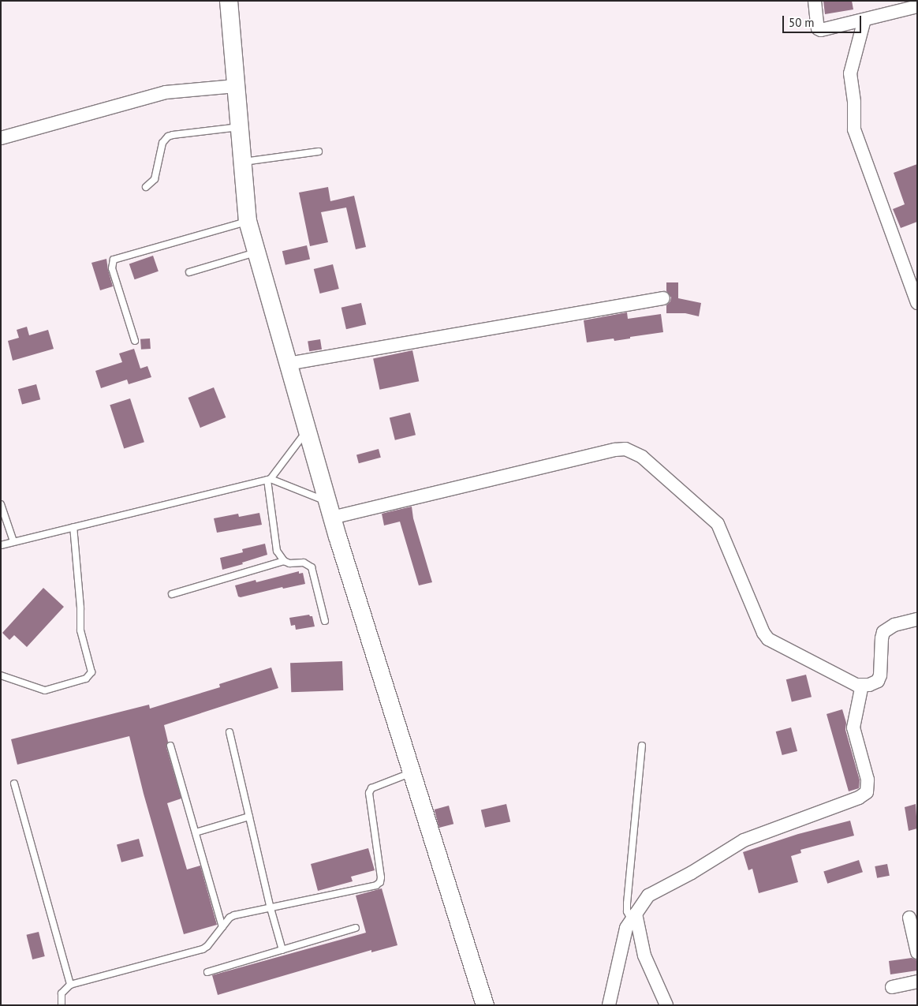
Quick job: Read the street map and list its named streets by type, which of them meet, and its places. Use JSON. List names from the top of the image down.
{
  "scale_bar": "50 m"
}
